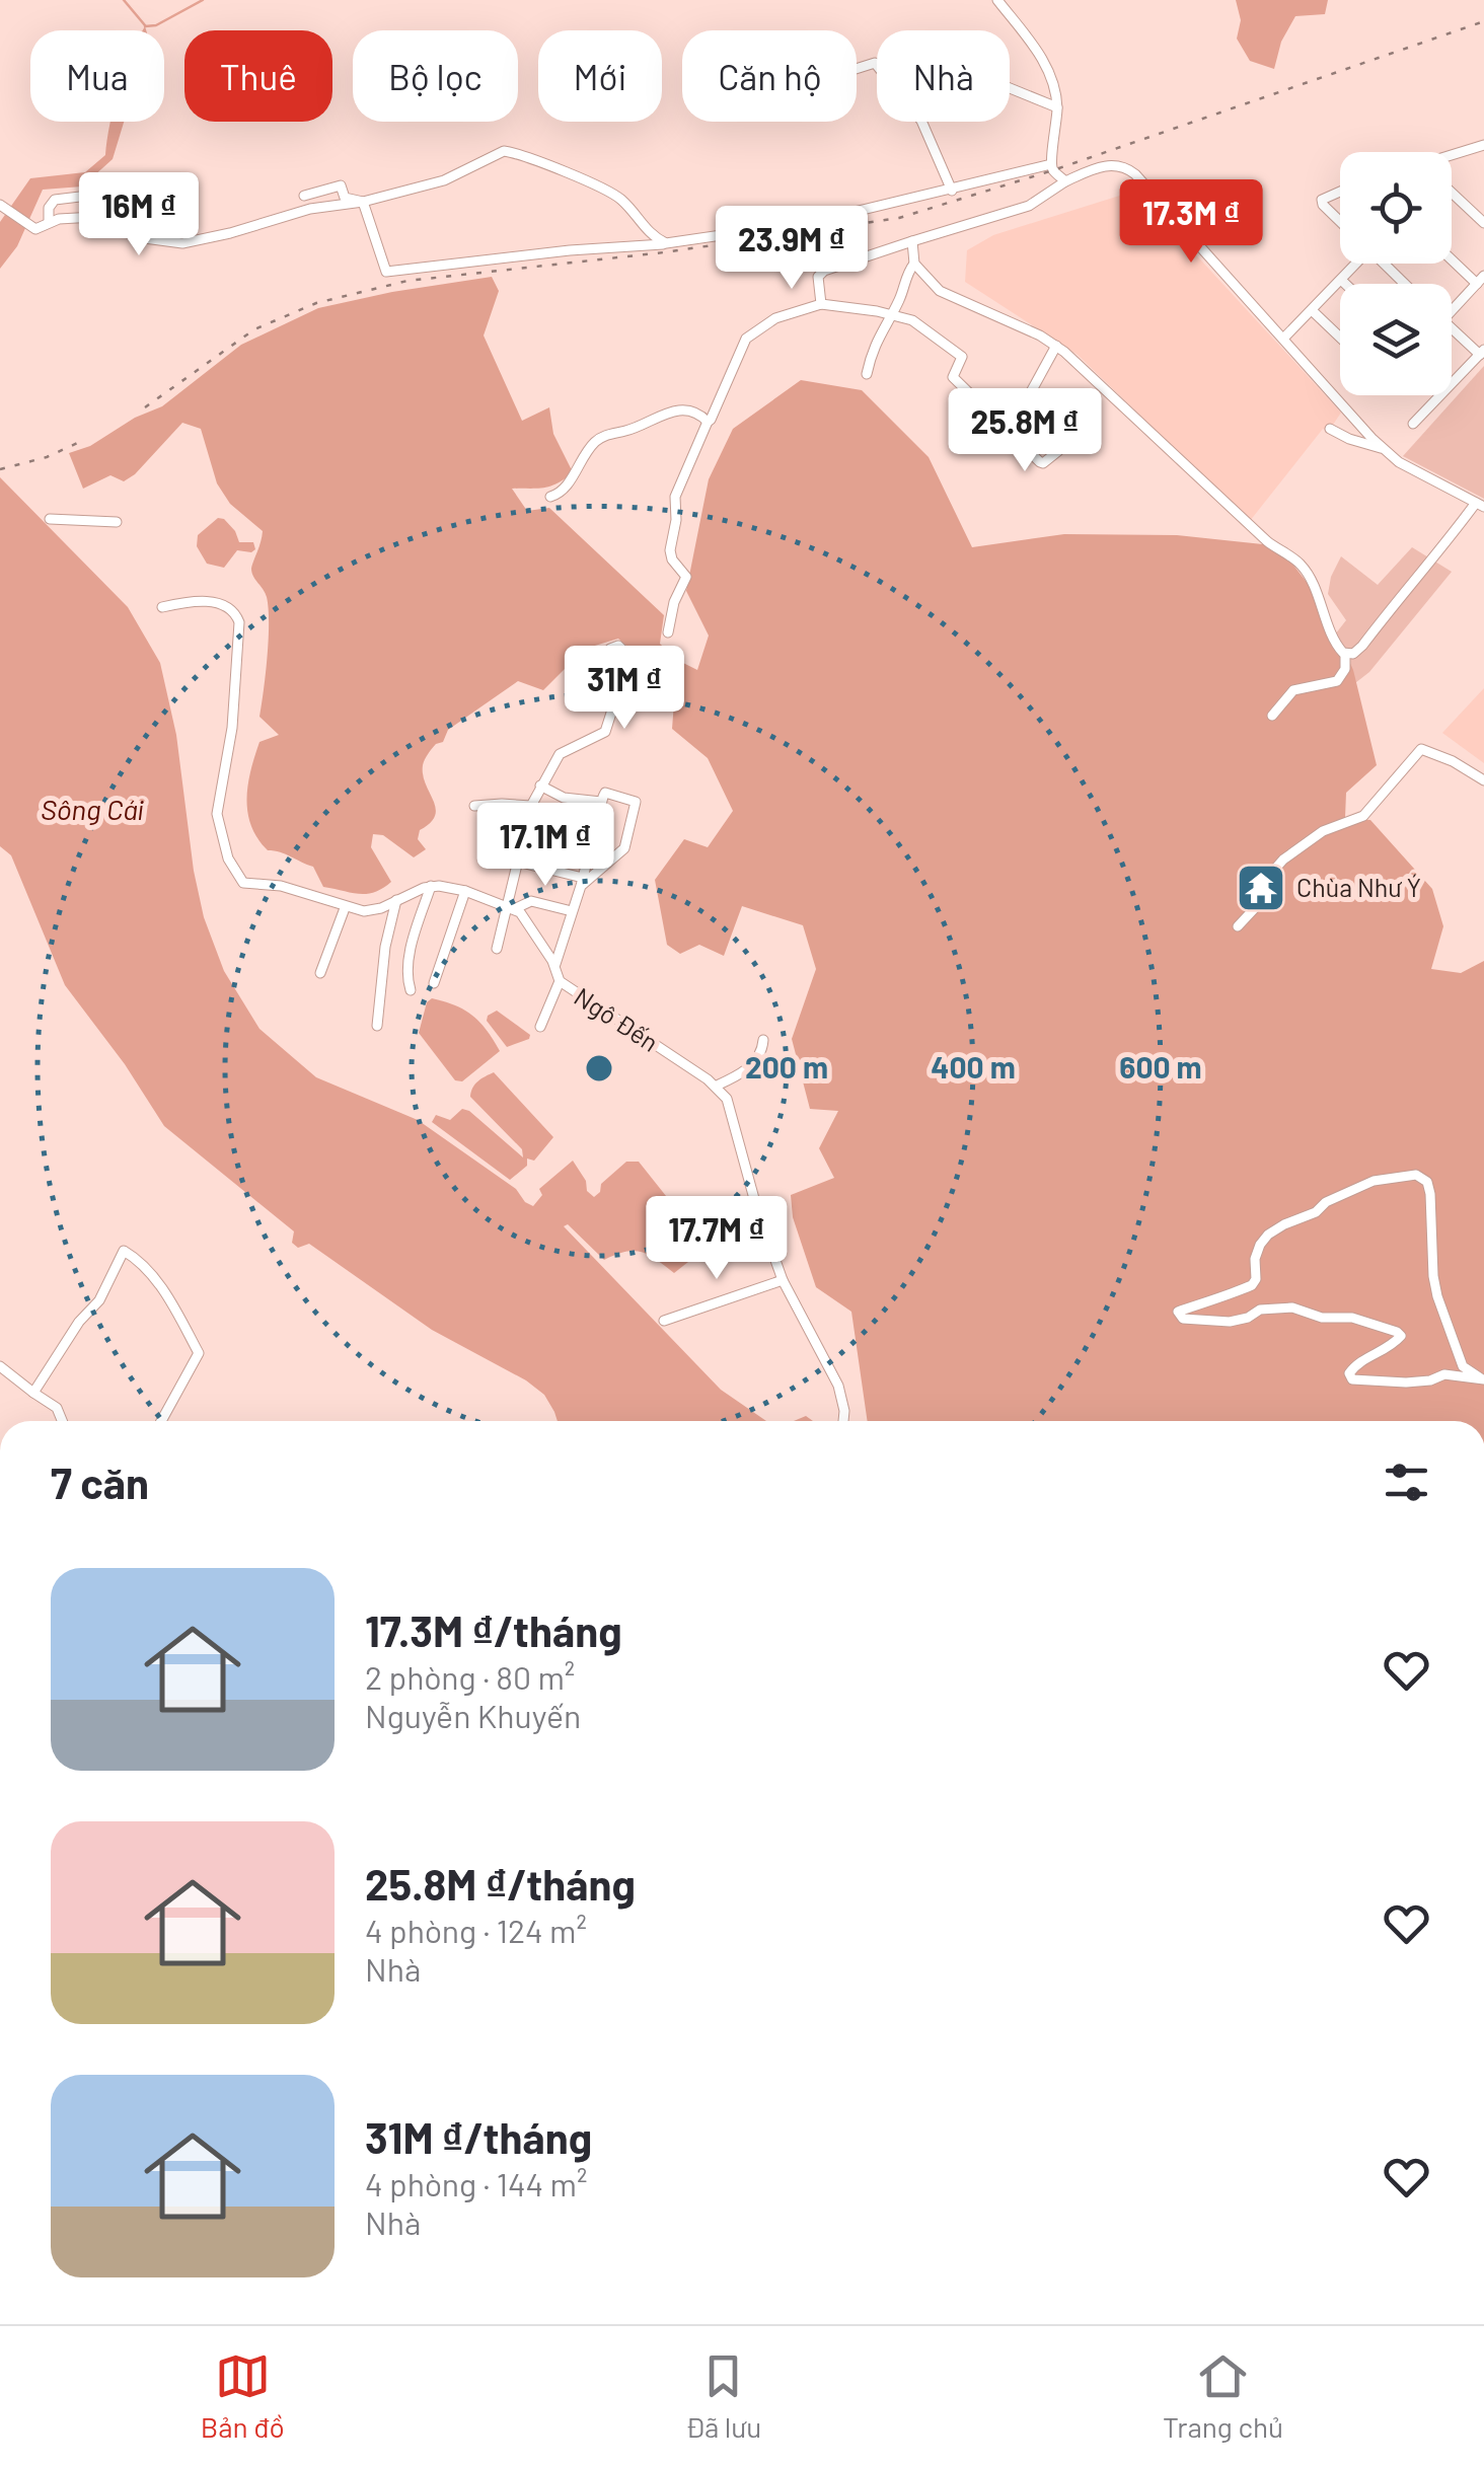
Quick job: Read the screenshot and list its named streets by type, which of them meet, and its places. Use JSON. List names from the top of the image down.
{
  "streets": {
    "street": ["Ngô Đến"]
  },
  "water": ["Sông Cái"],
  "places": {
    "temple": ["Chùa Như Ý"]
  },
  "page": {
    "chip": [
      "Mua",
      "Thuê",
      "Bộ lọc",
      "Mới",
      "Căn hộ",
      "Nhà"
    ],
    "price": [
      "16M ₫",
      "17.3M ₫",
      "23.9M ₫",
      "25.8M ₫",
      "31M ₫",
      "17.1M ₫",
      "17.7M ₫"
    ],
    "heading": "7 căn",
    "list": [
      {
        "name": "17.3M ₫/tháng",
        "note": "2 phòng · 80 m² · Nguyễn Khuyến"
      },
      {
        "name": "25.8M ₫/tháng",
        "note": "4 phòng · 124 m² · Nhà"
      },
      {
        "name": "31M ₫/tháng",
        "note": "4 phòng · 144 m² · Nhà"
      }
    ],
    "tabs": ["Bản đồ", "Đã lưu", "Trang chủ"]
  },
  "rings": ["200 m", "400 m", "600 m"]
}
